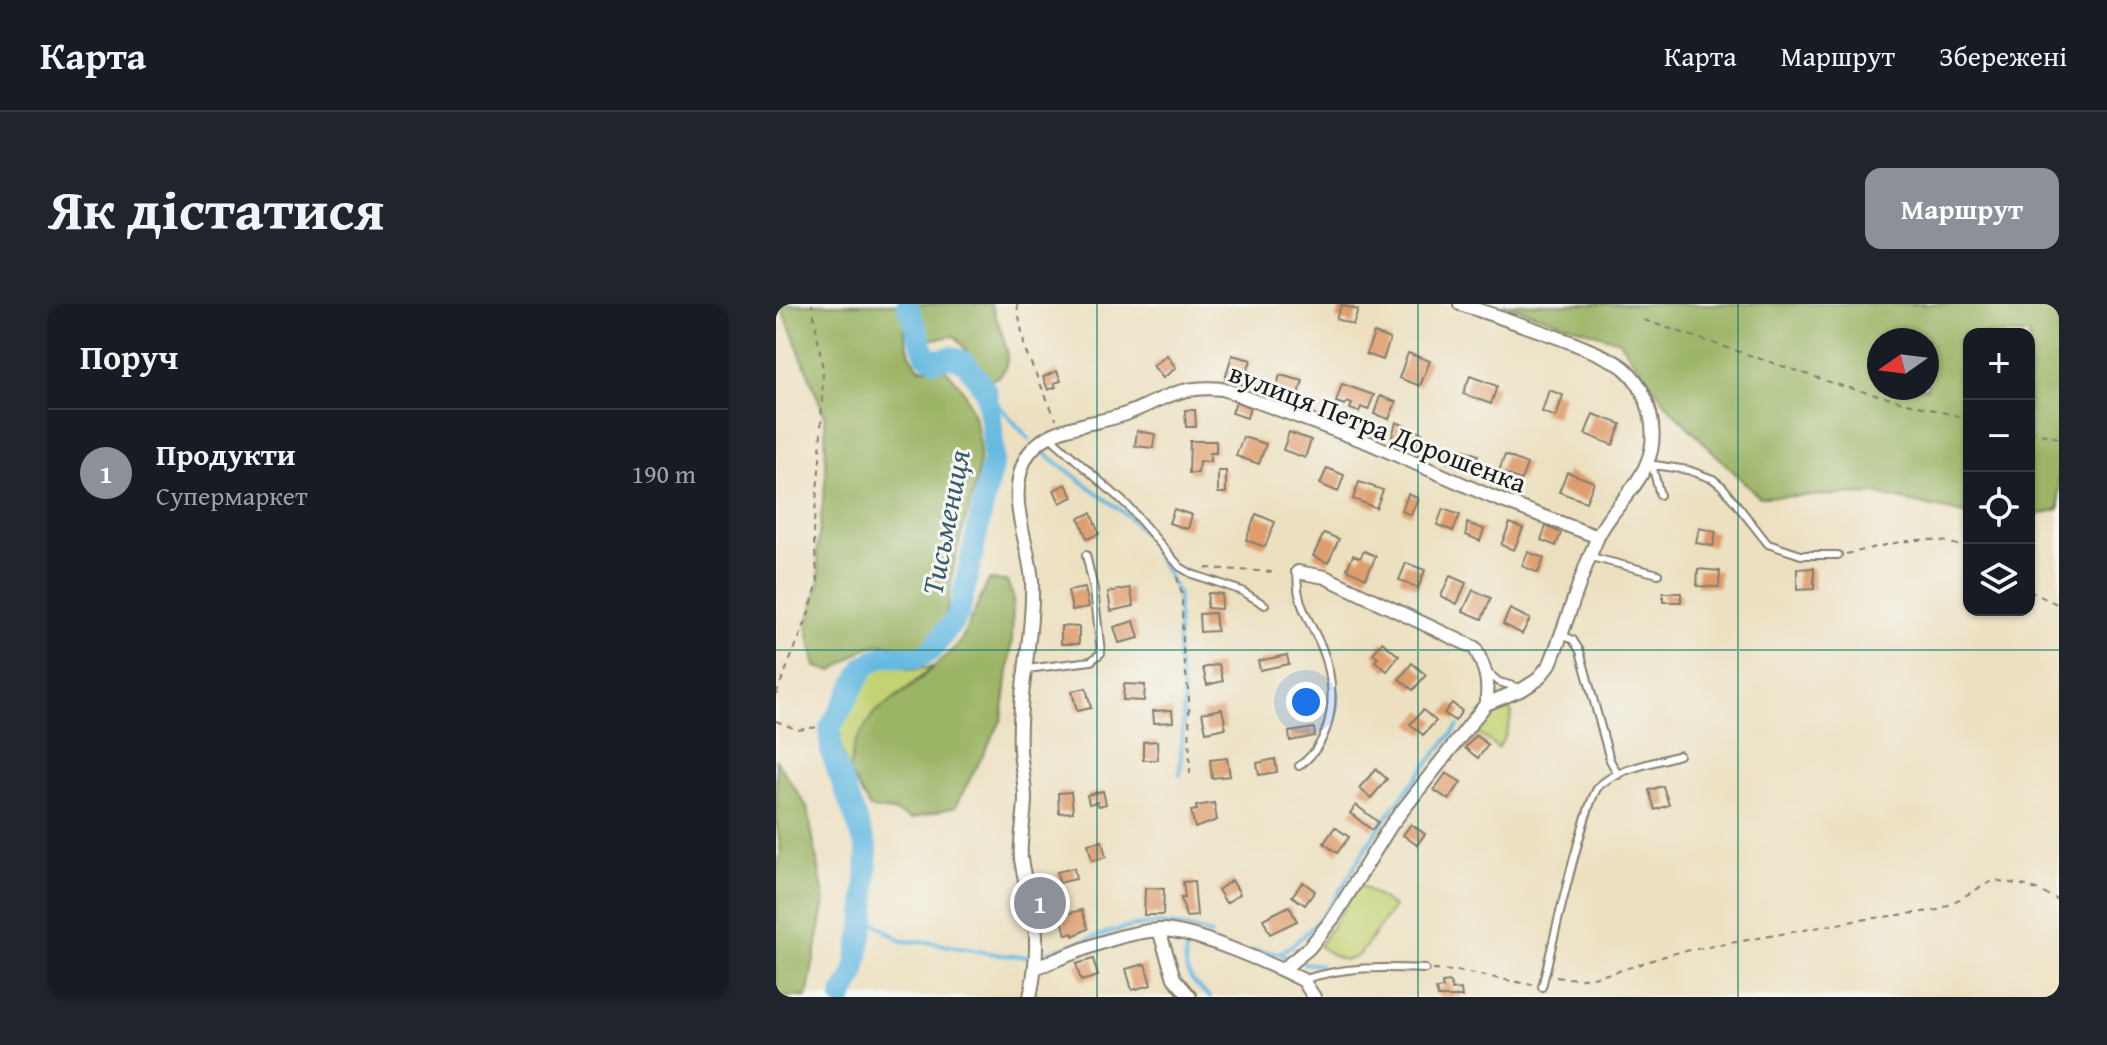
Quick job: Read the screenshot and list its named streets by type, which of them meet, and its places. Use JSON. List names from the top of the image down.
{
  "streets": {
    "street": ["вулиця Петра Дорошенка"]
  },
  "water": ["Тисьмениця"],
  "north": "left",
  "page": {
    "header": "Карта",
    "nav": ["Карта", "Маршрут", "Збережені"],
    "title": "Як дістатися",
    "buttons": "Маршрут",
    "heading": "Поруч",
    "map_buttons": ["+", "−"],
    "list": [
      {
        "mark": "1",
        "name": "Продукти",
        "note": "Супермаркет",
        "value": "190 m"
      }
    ],
    "pins": "1"
  }
}
